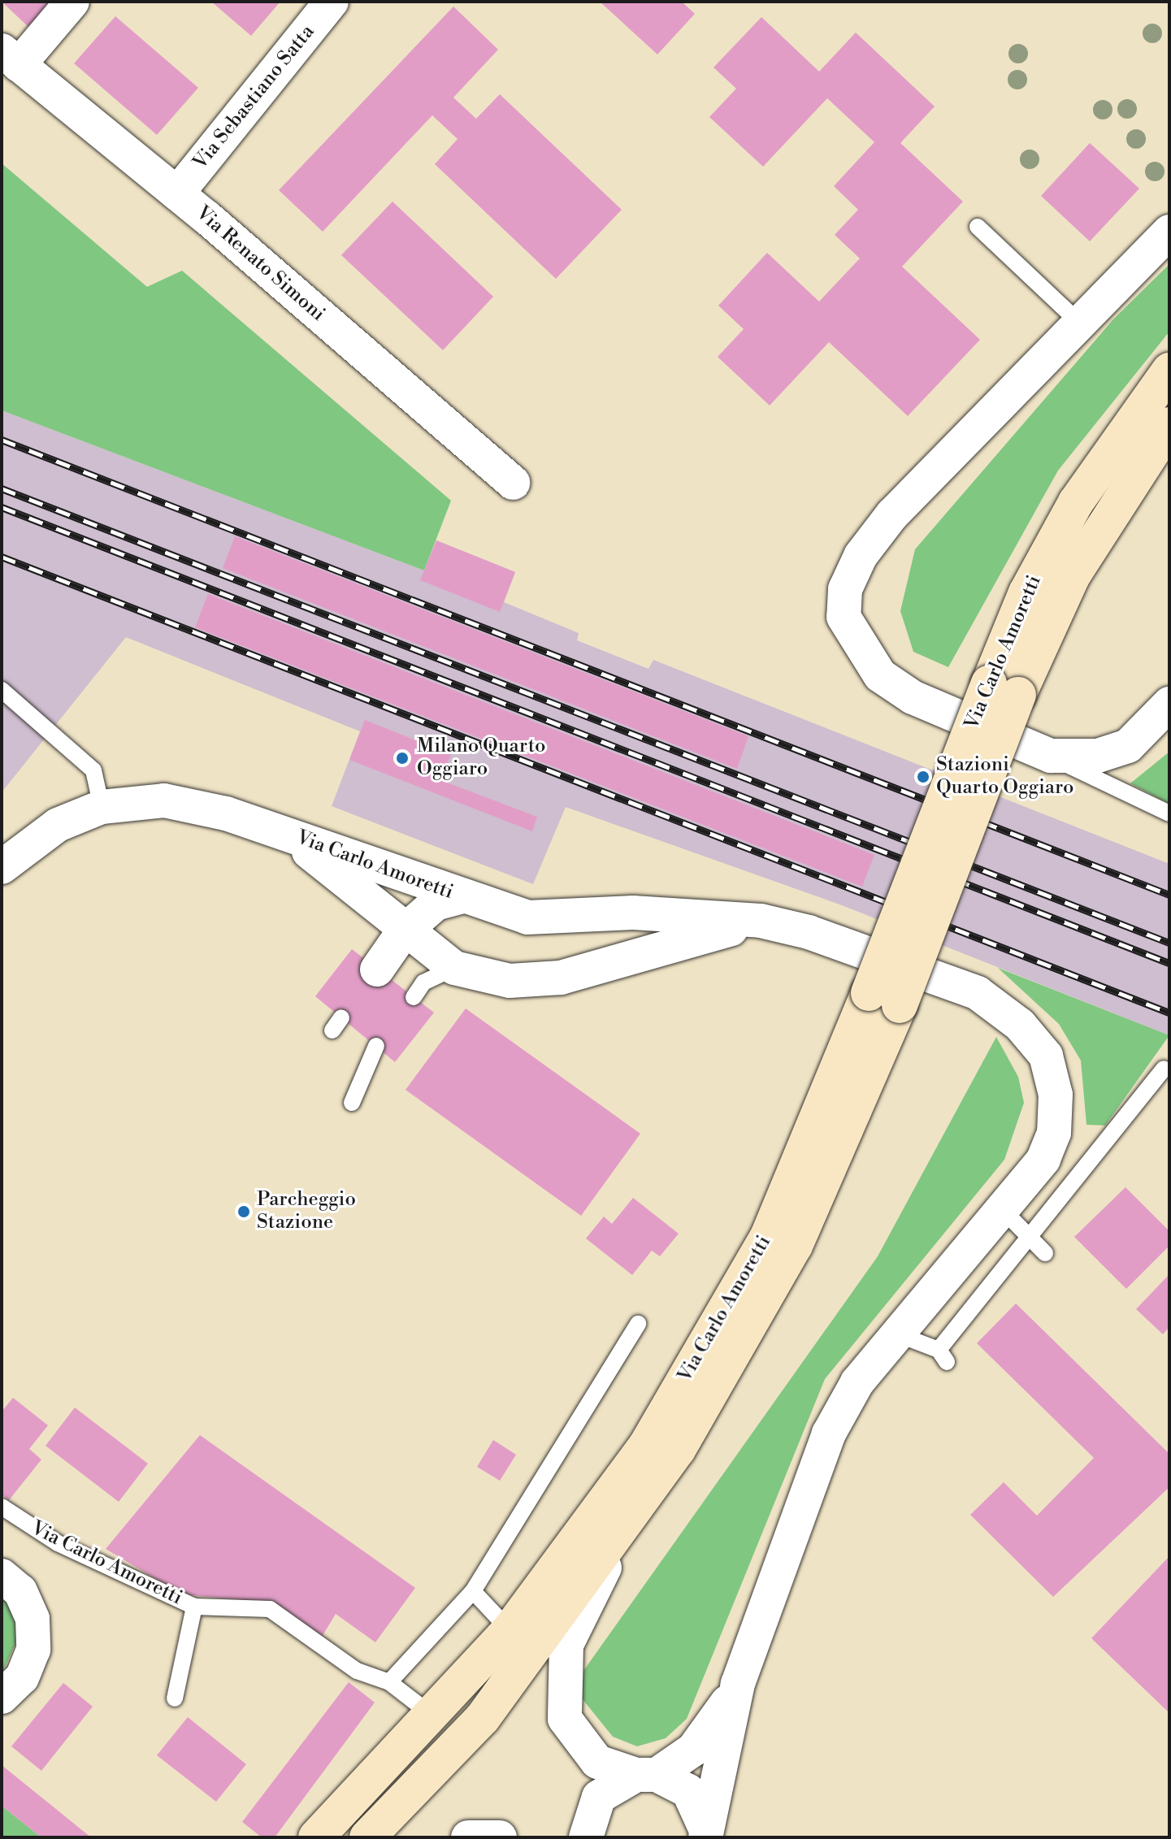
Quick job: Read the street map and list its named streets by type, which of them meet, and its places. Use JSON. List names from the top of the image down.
{
  "streets": {
    "street": ["Via Sebastiano Satta", "Via Renato Simoni", "Via Carlo Amoretti"]
  },
  "crossings": [
    ["Via Sebastiano Satta", "Via Renato Simoni"]
  ],
  "places": ["Milano Quarto Oggiaro", "Stazioni Quarto Oggiaro", "Parcheggio Stazione"]
}
